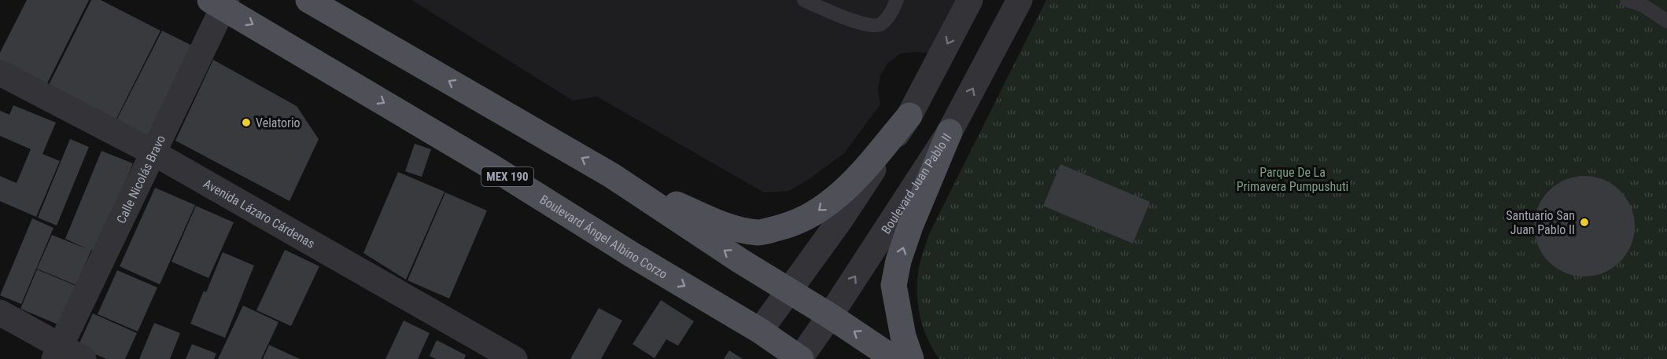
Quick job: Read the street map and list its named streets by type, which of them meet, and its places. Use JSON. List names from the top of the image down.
{
  "streets": {
    "main road": ["MEX 190", "Boulevard Ángel Albino Corzo"],
    "street": ["Calle Nicolás Bravo", "Boulevard Juan Pablo II", "Avenida Lázaro Cárdenas"]
  },
  "crossings": [
    ["Calle Nicolás Bravo", "Avenida Lázaro Cárdenas"],
    ["Calle Nicolás Bravo", "Boulevard Ángel Albino Corzo"],
    ["Boulevard Juan Pablo II", "Boulevard Ángel Albino Corzo"]
  ],
  "parks": ["Parque De La Primavera Pumpushuti"],
  "places": ["Velatorio", "Santuario San Juan Pablo II"]
}
